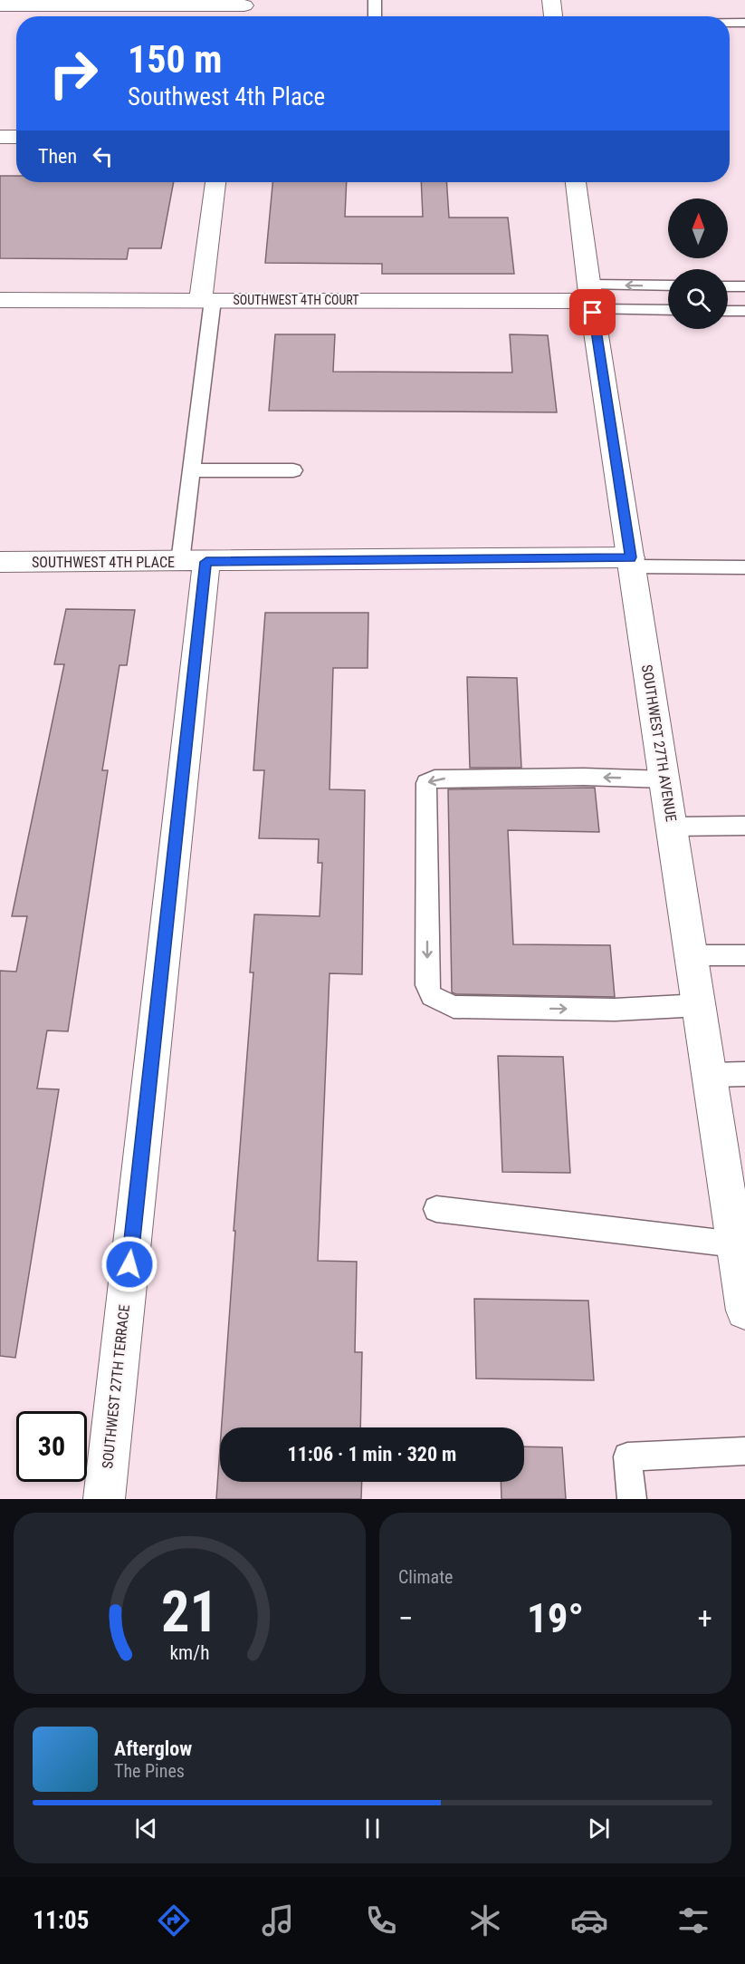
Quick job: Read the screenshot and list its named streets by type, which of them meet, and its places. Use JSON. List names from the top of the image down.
{
  "streets": {
    "street": [
      "SOUTHWEST 4TH COURT",
      "SOUTHWEST 4TH PLACE",
      "SOUTHWEST 27TH AVENUE",
      "SOUTHWEST 27TH TERRACE"
    ]
  },
  "crossings": [
    ["SOUTHWEST 4TH COURT", "SOUTHWEST 27TH AVENUE"],
    ["SOUTHWEST 4TH PLACE", "SOUTHWEST 27TH AVENUE"],
    ["SOUTHWEST 4TH PLACE", "SOUTHWEST 27TH TERRACE"]
  ],
  "north": "top",
  "page": {
    "turn": ["150 m", "Southwest 4th Place"],
    "then": "Then",
    "limit": "30",
    "trip": "11:06 · 1 min · 320 m",
    "tile": "Climate",
    "heat": ["−", "19°", "+"],
    "song": ["Afterglow", "The Pines"],
    "tabs": "11:05",
    "gauge": ["21", "km/h"]
  }
}
